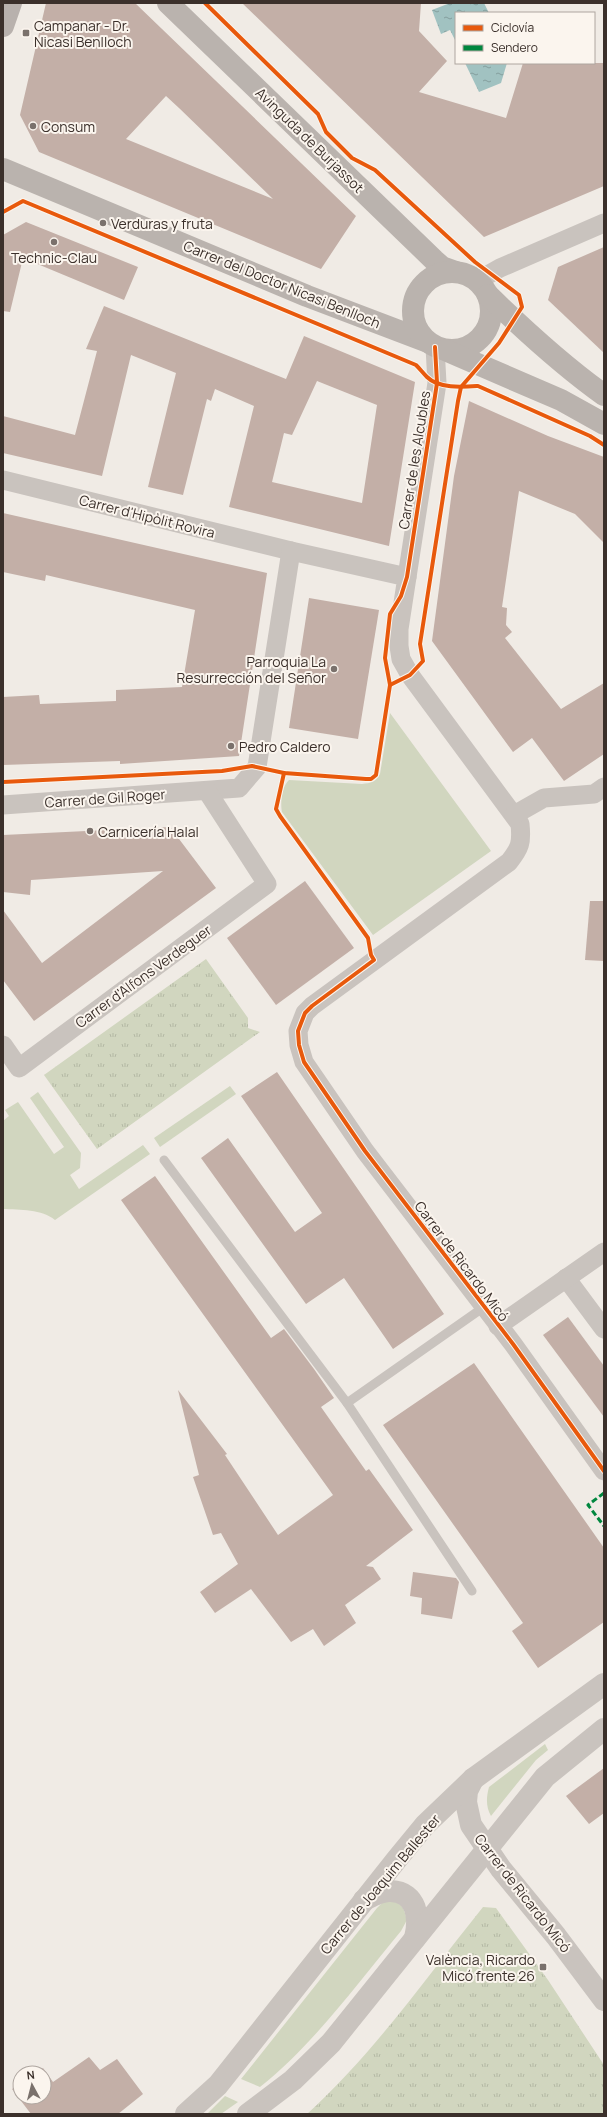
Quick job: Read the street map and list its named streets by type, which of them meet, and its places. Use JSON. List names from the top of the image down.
{
  "streets": {
    "main road": ["Avinguda de Burjassot", "Carrer del Doctor Nicasi Benlloch"],
    "street": [
      "Carrer de les Alcubles",
      "Carrer d'Hipòlit Rovira",
      "Carrer de Gil Roger",
      "Carrer d'Alfons Verdeguer",
      "Carrer de Ricardo Micó",
      "Carrer de Joaquim Ballester"
    ]
  },
  "crossings": [
    ["Avinguda de Burjassot", "Carrer del Doctor Nicasi Benlloch"],
    ["Avinguda de Burjassot", "Carrer de les Alcubles"],
    ["Carrer del Doctor Nicasi Benlloch", "Carrer de les Alcubles"],
    ["Carrer de les Alcubles", "Carrer d'Hipòlit Rovira"],
    ["Carrer de les Alcubles", "Carrer de Ricardo Micó"],
    ["Carrer d'Hipòlit Rovira", "Carrer de Gil Roger"],
    ["Carrer de Gil Roger", "Carrer d'Alfons Verdeguer"],
    ["Carrer de Ricardo Micó", "Carrer de Joaquim Ballester"]
  ],
  "places": {
    "transit": ["Campanar - Dr. Nicasi Benlloch", "València, Ricardo Micó frente 26"],
    "other": [
      "Consum",
      "Verduras y fruta",
      "Technic-Clau",
      "Parroquia La Resurrección del Señor",
      "Pedro Caldero",
      "Carnicería Halal"
    ]
  },
  "legend": ["Ciclovía", "Sendero"],
  "north": "top"
}
